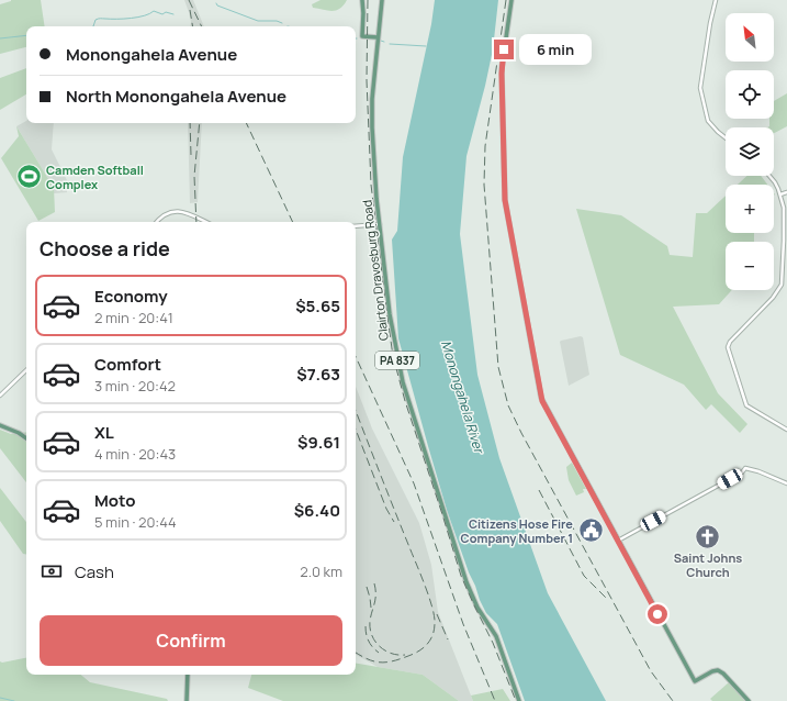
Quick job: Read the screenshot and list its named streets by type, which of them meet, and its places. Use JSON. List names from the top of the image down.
{
  "streets": {
    "main road": ["Clairton Dravosburg Road", "PA 837"]
  },
  "water": ["Monongahela River"],
  "places": {
    "sports": ["Camden Softball Complex"],
    "public building": ["Citizens Hose Fire Company Number 1"],
    "church": ["Saint Johns Church"]
  },
  "north": "top left",
  "page": {
    "map_buttons": ["+", "−"],
    "banner": ["Monongahela Avenue", "North Monongahela Avenue"],
    "bubble": "6 min",
    "heading": "Choose a ride",
    "list": [
      {
        "name": "Economy",
        "note": "2 min · 20:41",
        "value": "$5.65"
      },
      {
        "name": "Comfort",
        "note": "3 min · 20:42",
        "value": "$7.63"
      },
      {
        "name": "XL",
        "note": "4 min · 20:43",
        "value": "$9.61"
      },
      {
        "name": "Moto",
        "note": "5 min · 20:44",
        "value": "$6.40"
      }
    ],
    "pay": ["Cash", "2.0 km"],
    "buttons": "Confirm"
  }
}
